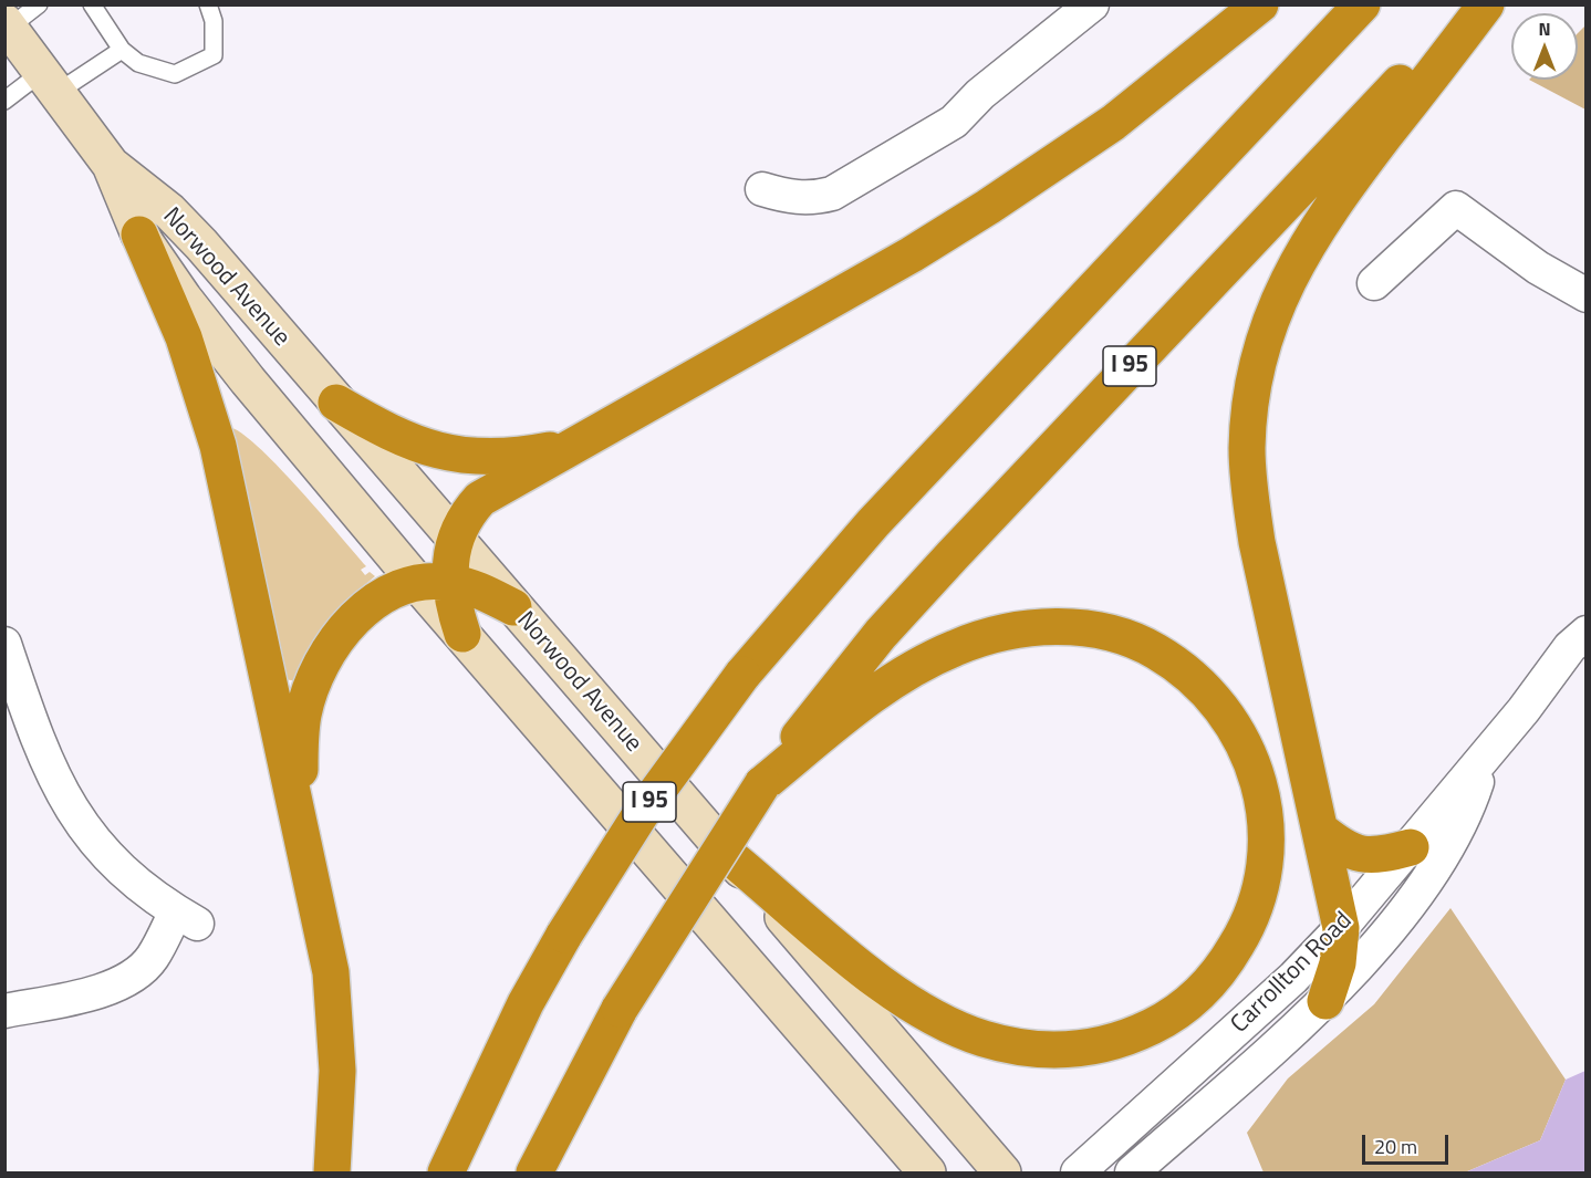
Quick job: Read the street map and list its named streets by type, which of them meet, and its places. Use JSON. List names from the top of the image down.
{
  "streets": {
    "highway": ["I 95"],
    "main road": ["Norwood Avenue"],
    "street": ["Carrollton Road"]
  },
  "scale_bar": "20 m",
  "north": "top"
}
